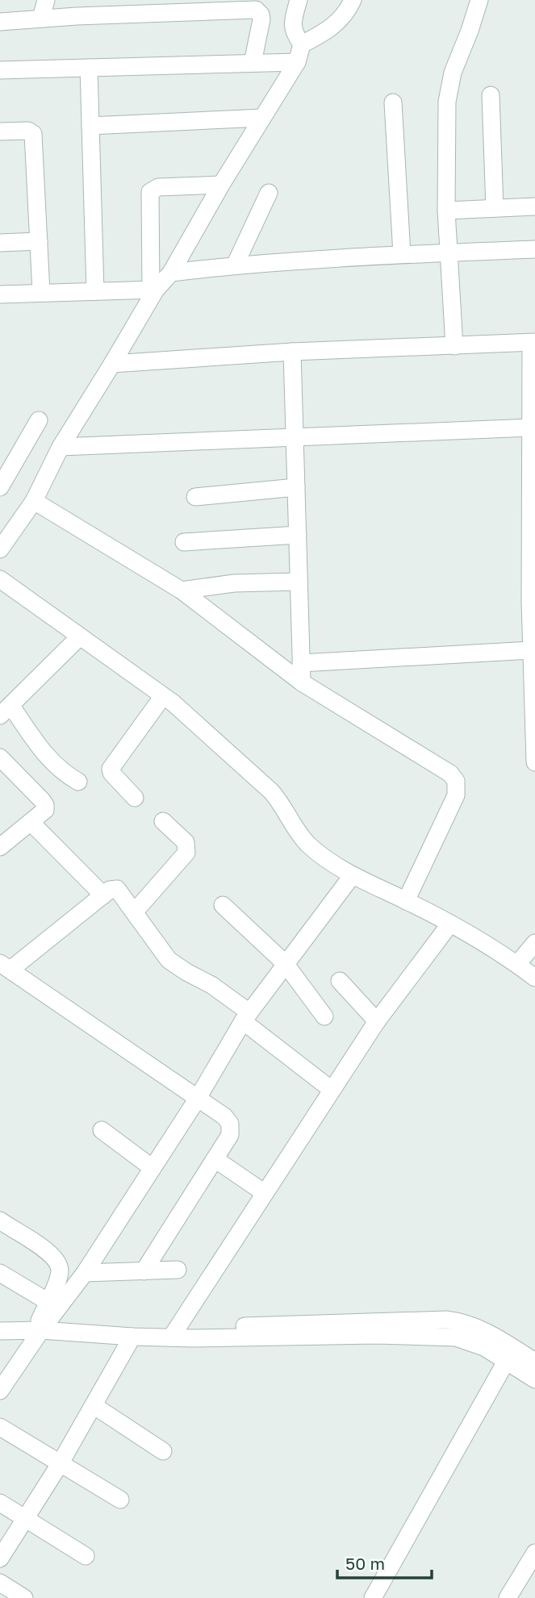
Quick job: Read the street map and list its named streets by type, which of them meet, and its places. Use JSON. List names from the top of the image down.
{
  "scale_bar": "50 m"
}
